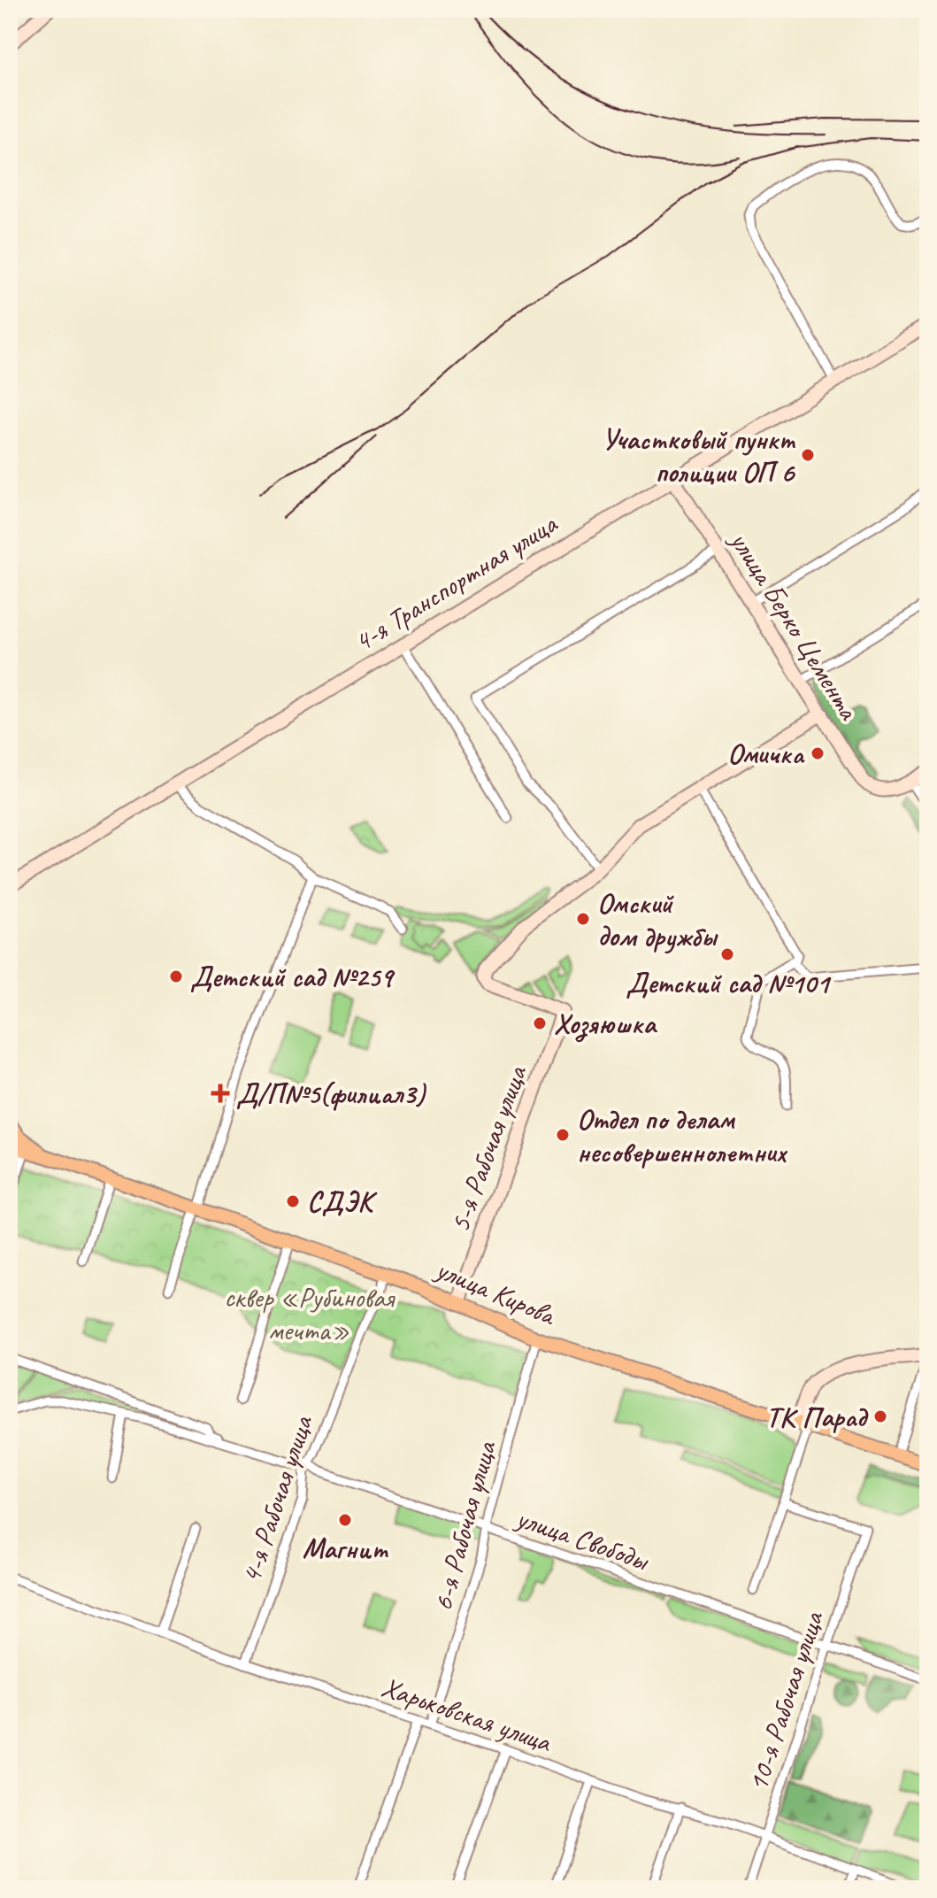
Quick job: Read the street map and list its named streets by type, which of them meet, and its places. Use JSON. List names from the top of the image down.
{
  "streets": {
    "main road": [
      "4-я Транспортная улица",
      "улица Берко Цемента",
      "5-я Рабочая улица",
      "улица Кирова"
    ],
    "street": [
      "4-я Рабочая улица",
      "6-я Рабочая улица",
      "улица Свободы",
      "10-я Рабочая улица",
      "Харьковская улица"
    ]
  },
  "crossings": [
    ["4-я Транспортная улица", "улица Берко Цемента"],
    ["5-я Рабочая улица", "улица Кирова"],
    ["улица Кирова", "4-я Рабочая улица"],
    ["улица Кирова", "6-я Рабочая улица"],
    ["4-я Рабочая улица", "улица Свободы"],
    ["4-я Рабочая улица", "Харьковская улица"],
    ["6-я Рабочая улица", "улица Свободы"],
    ["6-я Рабочая улица", "Харьковская улица"],
    ["улица Свободы", "10-я Рабочая улица"],
    ["10-я Рабочая улица", "Харьковская улица"]
  ],
  "parks": ["сквер «Рубиновая мечта»"],
  "places": {
    "other": [
      "Участковый пункт полиции ОП 6",
      "Омичка",
      "Омский дом дружбы",
      "Детский сад №101",
      "Детский сад №259",
      "Хозяюшка",
      "Отдел по делам несовершеннолетних",
      "СДЭК",
      "ТК Парад",
      "Магнит"
    ],
    "health": ["Д/П№5(филиал3)"]
  }
}
